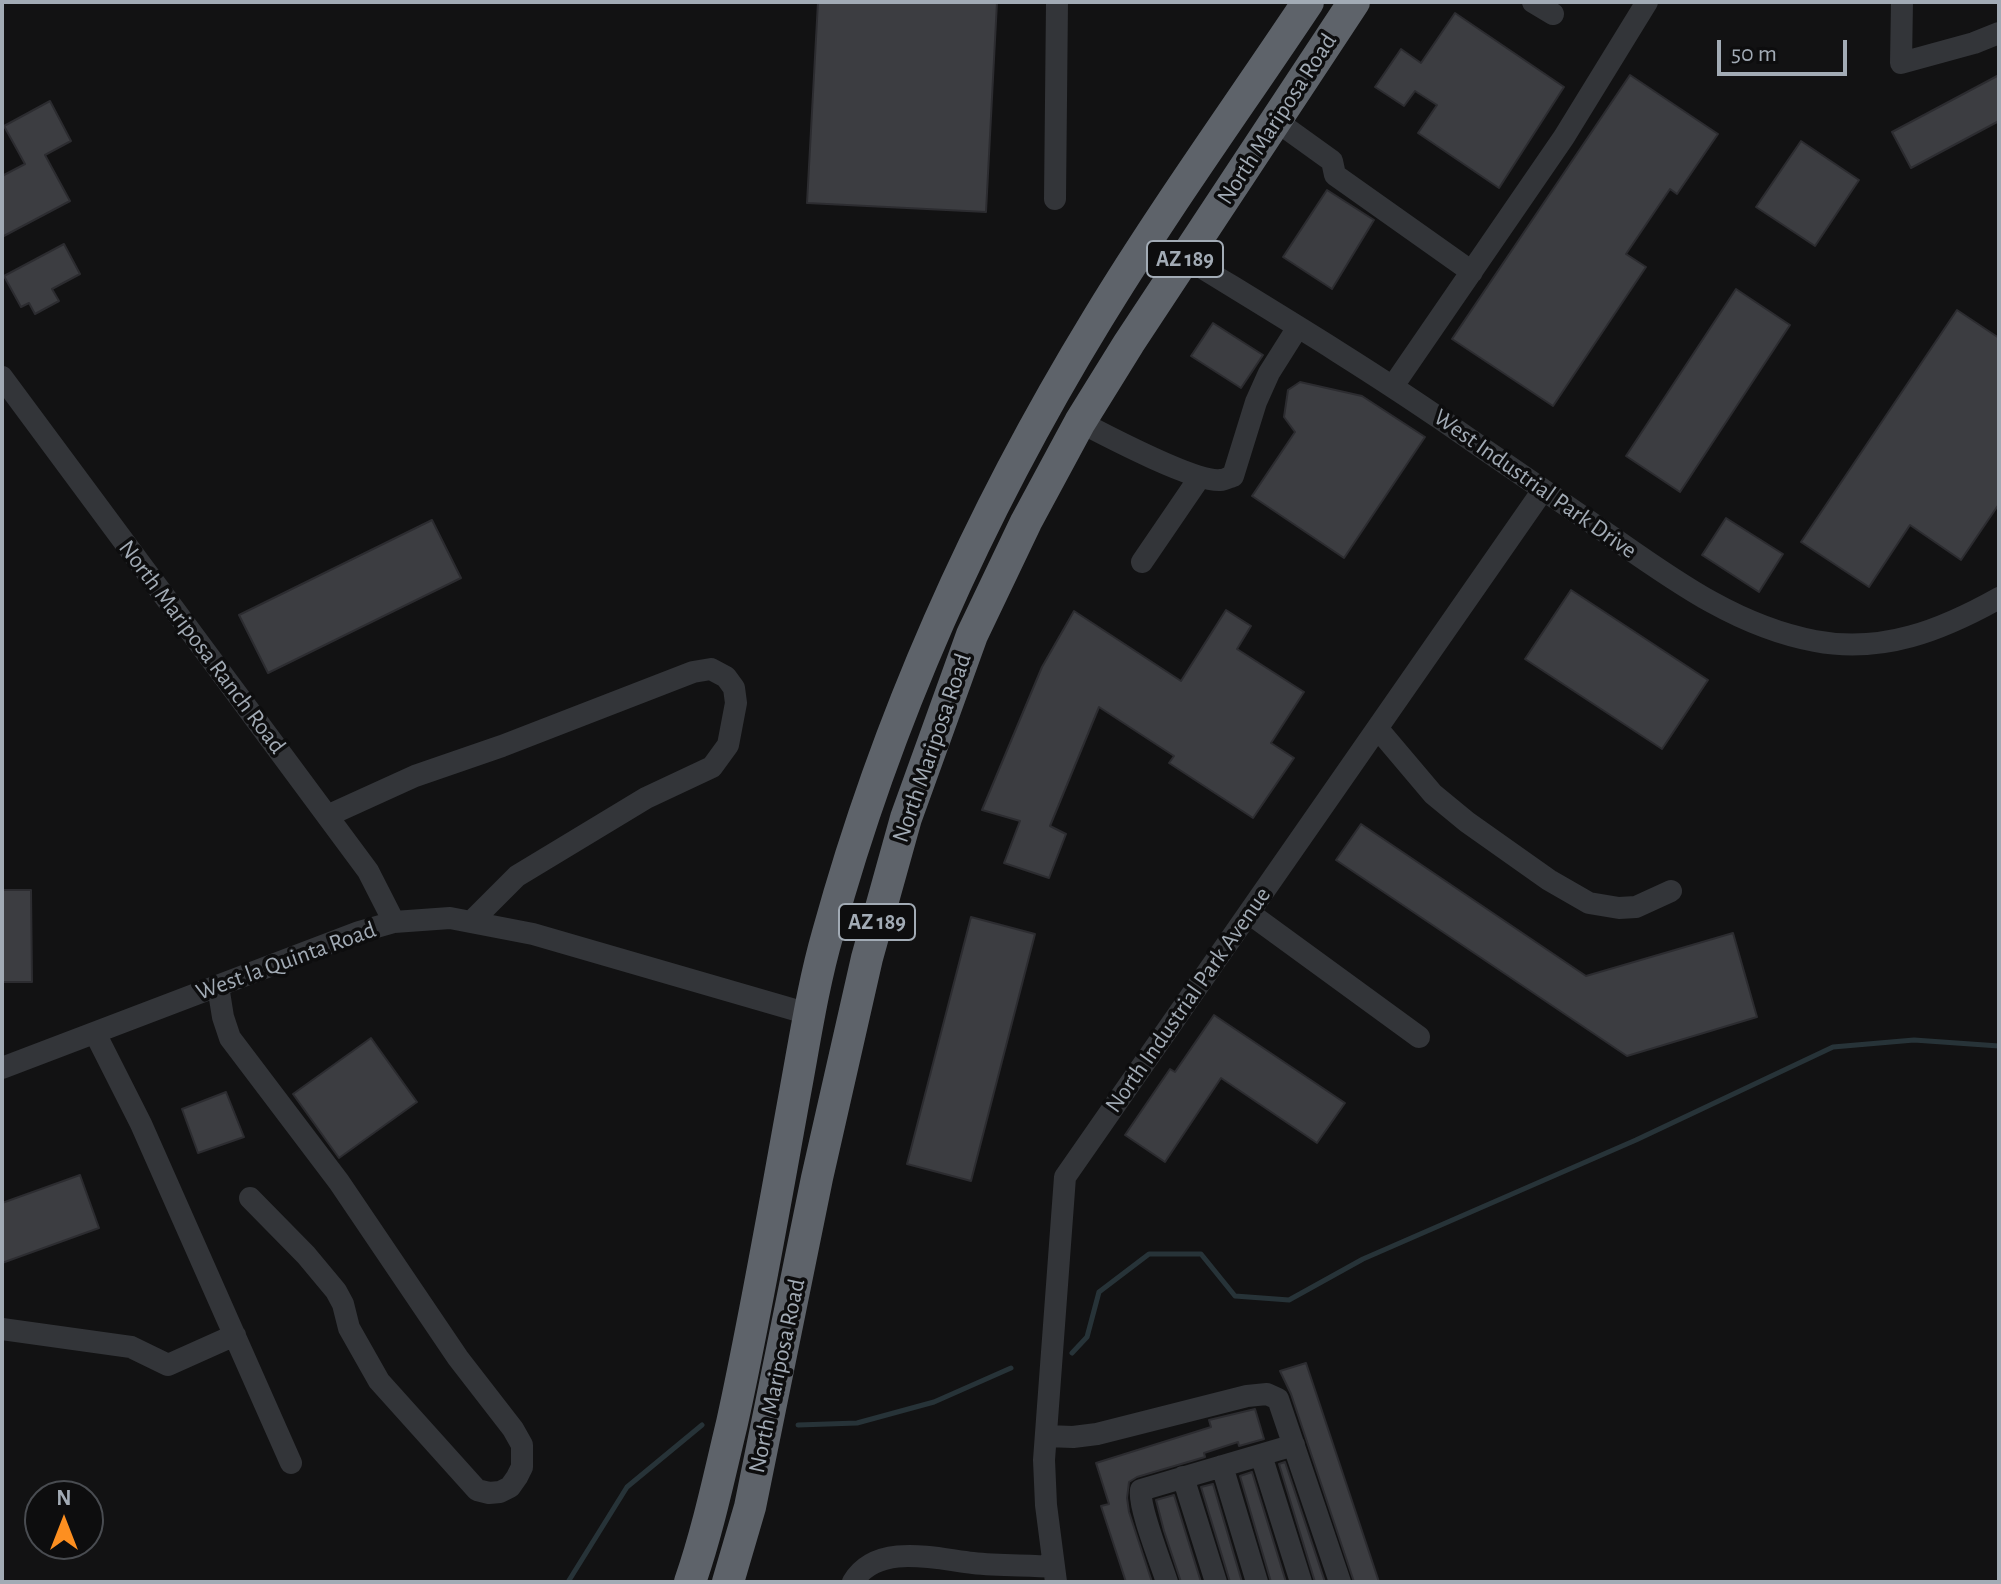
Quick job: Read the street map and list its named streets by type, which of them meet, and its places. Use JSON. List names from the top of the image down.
{
  "streets": {
    "highway": ["North Mariposa Road", "AZ 189"],
    "street": [
      "West Industrial Park Drive",
      "North Mariposa Ranch Road",
      "West la Quinta Road",
      "North Industrial Park Avenue"
    ]
  },
  "crossings": [
    ["North Mariposa Road", "West Industrial Park Drive"],
    ["North Mariposa Road", "West la Quinta Road"],
    ["West Industrial Park Drive", "North Industrial Park Avenue"],
    ["North Mariposa Ranch Road", "West la Quinta Road"]
  ],
  "scale_bar": "50 m",
  "north": "top"
}
